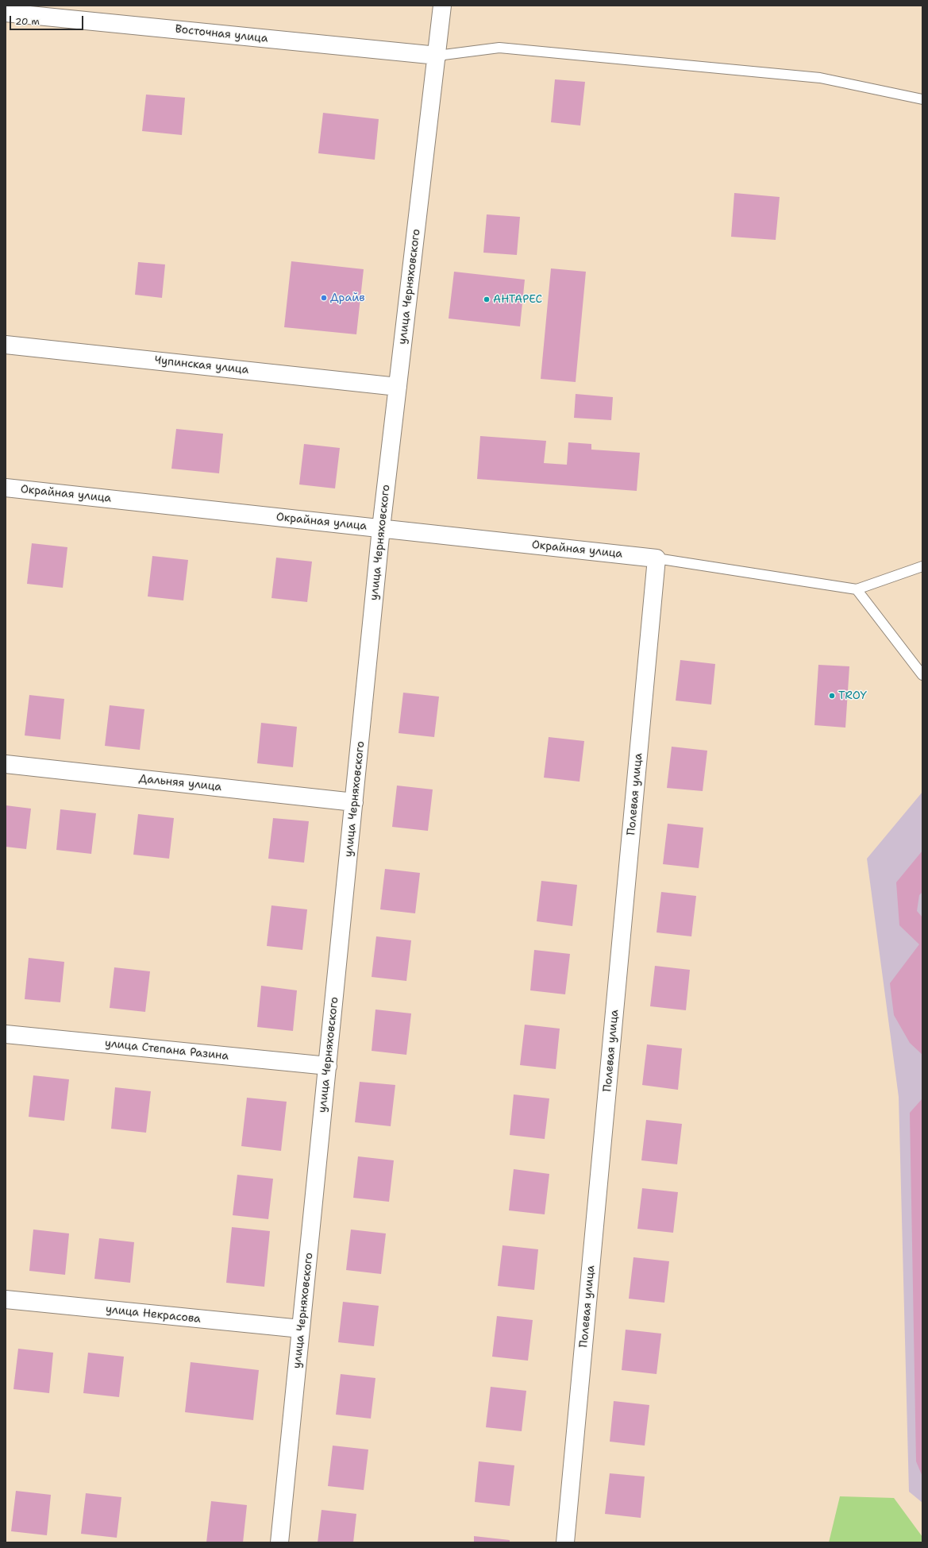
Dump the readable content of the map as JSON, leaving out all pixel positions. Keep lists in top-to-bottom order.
{
  "streets": {
    "street": [
      "Восточная улица",
      "улица Черняховского",
      "Чупинская улица",
      "Окрайная улица",
      "Дальняя улица",
      "Полевая улица",
      "улица Степана Разина",
      "улица Некрасова"
    ]
  },
  "crossings": [
    ["Восточная улица", "улица Черняховского"],
    ["улица Черняховского", "Чупинская улица"],
    ["улица Черняховского", "Окрайная улица"],
    ["улица Черняховского", "Дальняя улица"],
    ["улица Черняховского", "улица Степана Разина"],
    ["улица Черняховского", "улица Некрасова"],
    ["Окрайная улица", "Полевая улица"]
  ],
  "places": ["Драйв", "АНТАРЕС", "TROY"],
  "scale_bar": "20 m"
}
